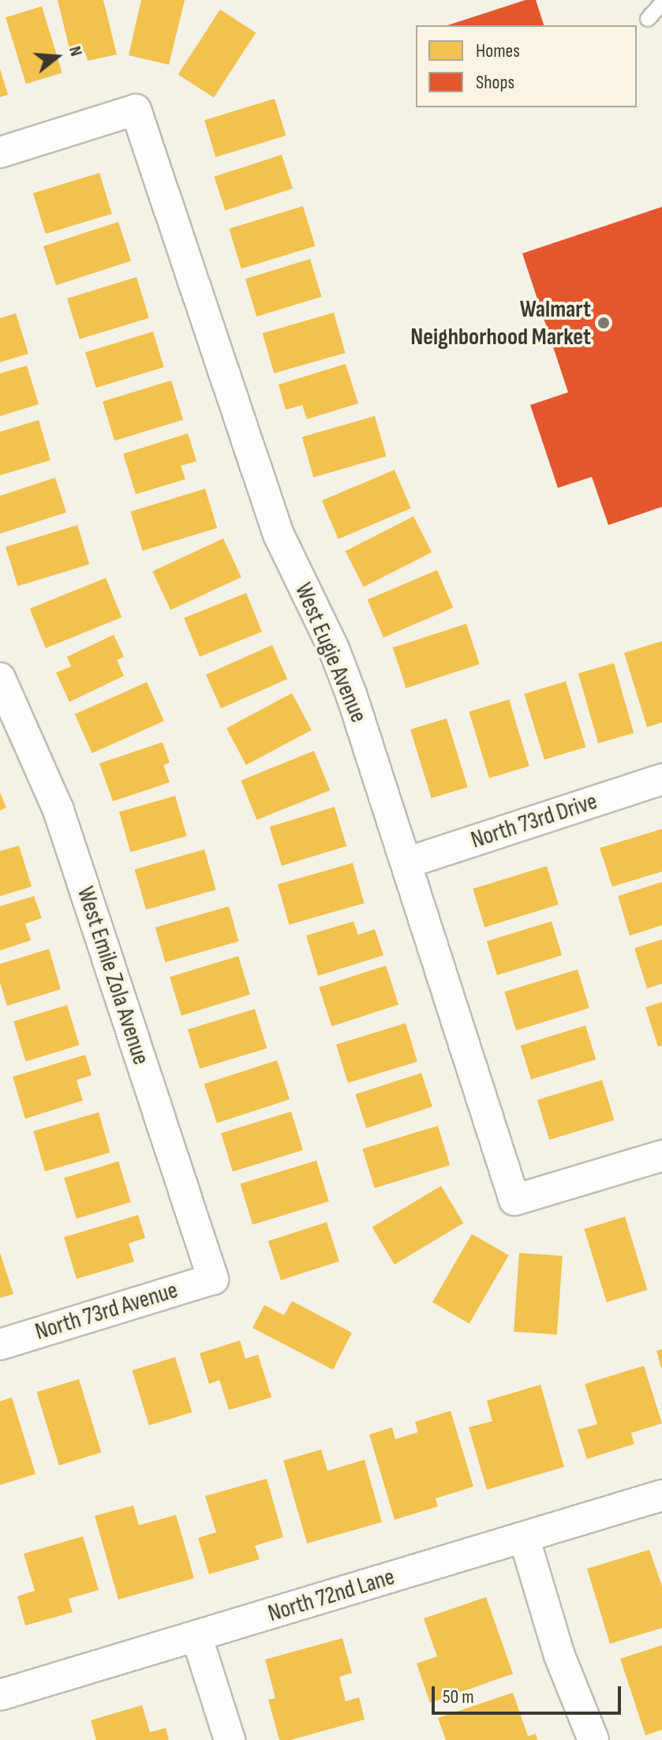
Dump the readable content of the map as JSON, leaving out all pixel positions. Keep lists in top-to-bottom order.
{
  "streets": {
    "street": [
      "West Eugie Avenue",
      "North 73rd Drive",
      "West Emile Zola Avenue",
      "North 73rd Avenue",
      "North 72nd Lane"
    ]
  },
  "crossings": [
    ["West Eugie Avenue", "North 73rd Drive"],
    ["West Emile Zola Avenue", "North 73rd Avenue"]
  ],
  "places": ["Walmart Neighborhood Market"],
  "legend": ["Homes", "Shops"],
  "scale_bar": "50 m",
  "north": "right"
}
